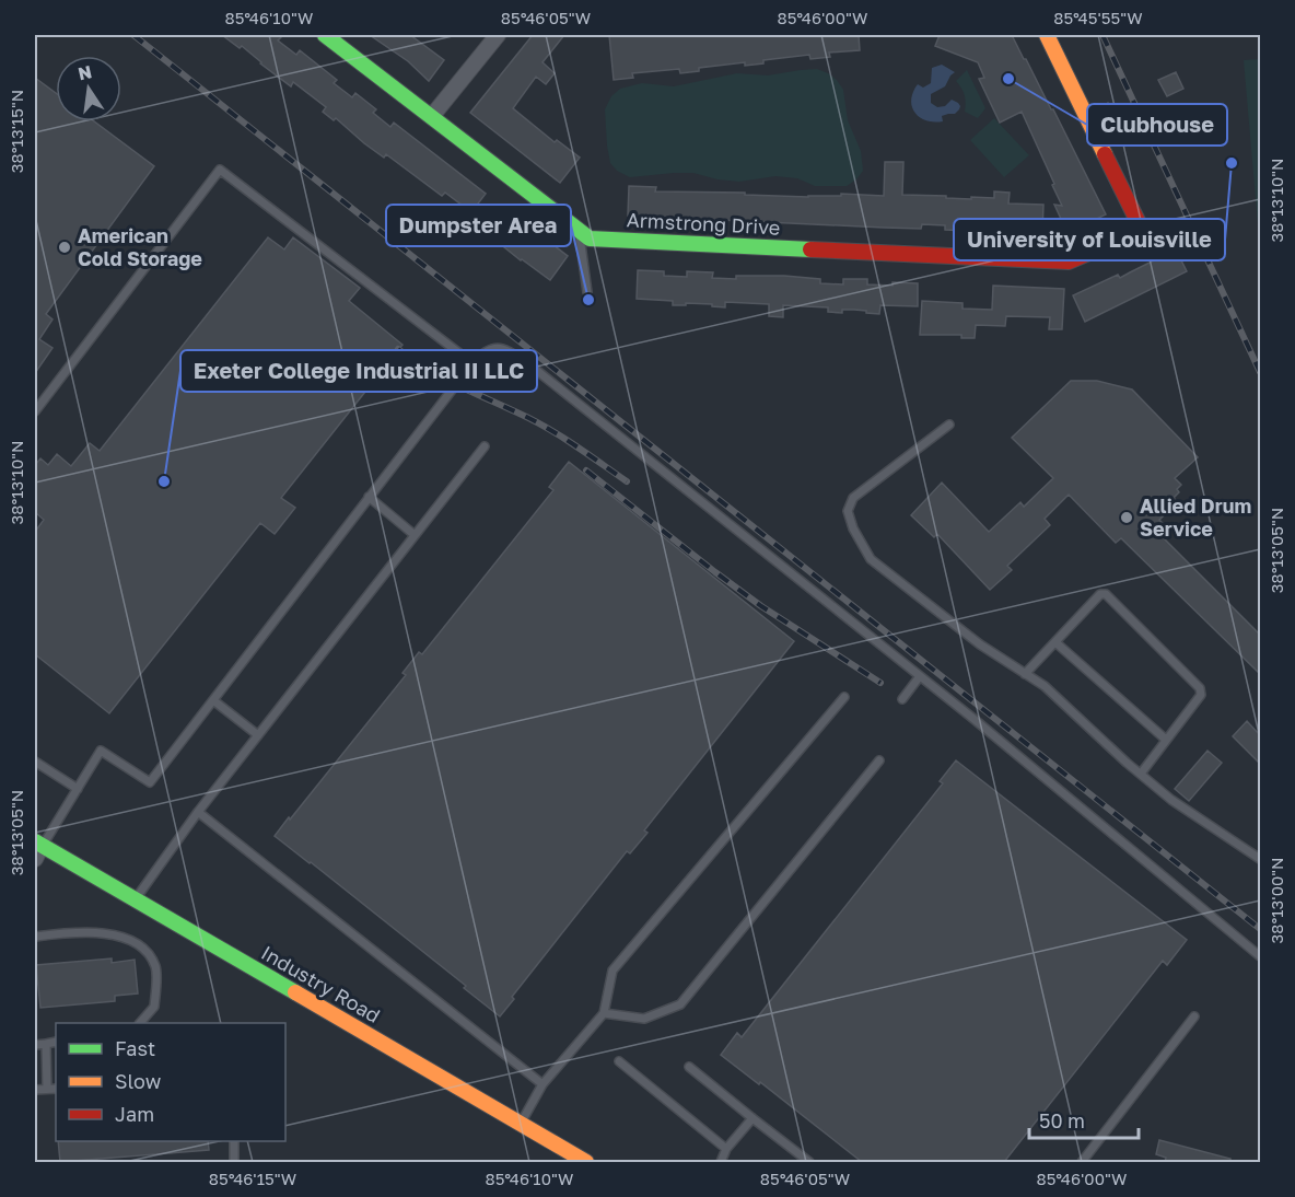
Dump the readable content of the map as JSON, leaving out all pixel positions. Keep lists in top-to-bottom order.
{
  "streets": {
    "street": ["Armstrong Drive", "Industry Road"]
  },
  "places": [
    "Clubhouse",
    "University of Louisville",
    "American Cold Storage",
    "Dumpster Area",
    "Exeter College Industrial II LLC",
    "Allied Drum Service"
  ],
  "legend": ["Fast", "Slow", "Jam"],
  "scale_bar": "50 m",
  "north": "top",
  "coordinates": [
    "85°46'10\"W",
    "85°46'05\"W",
    "85°46'00\"W",
    "85°45'55\"W",
    "38°13'15\"N",
    "38°13'10\"N",
    "38°13'05\"N",
    "38°13'00\"N",
    "85°46'15\"W"
  ]
}
